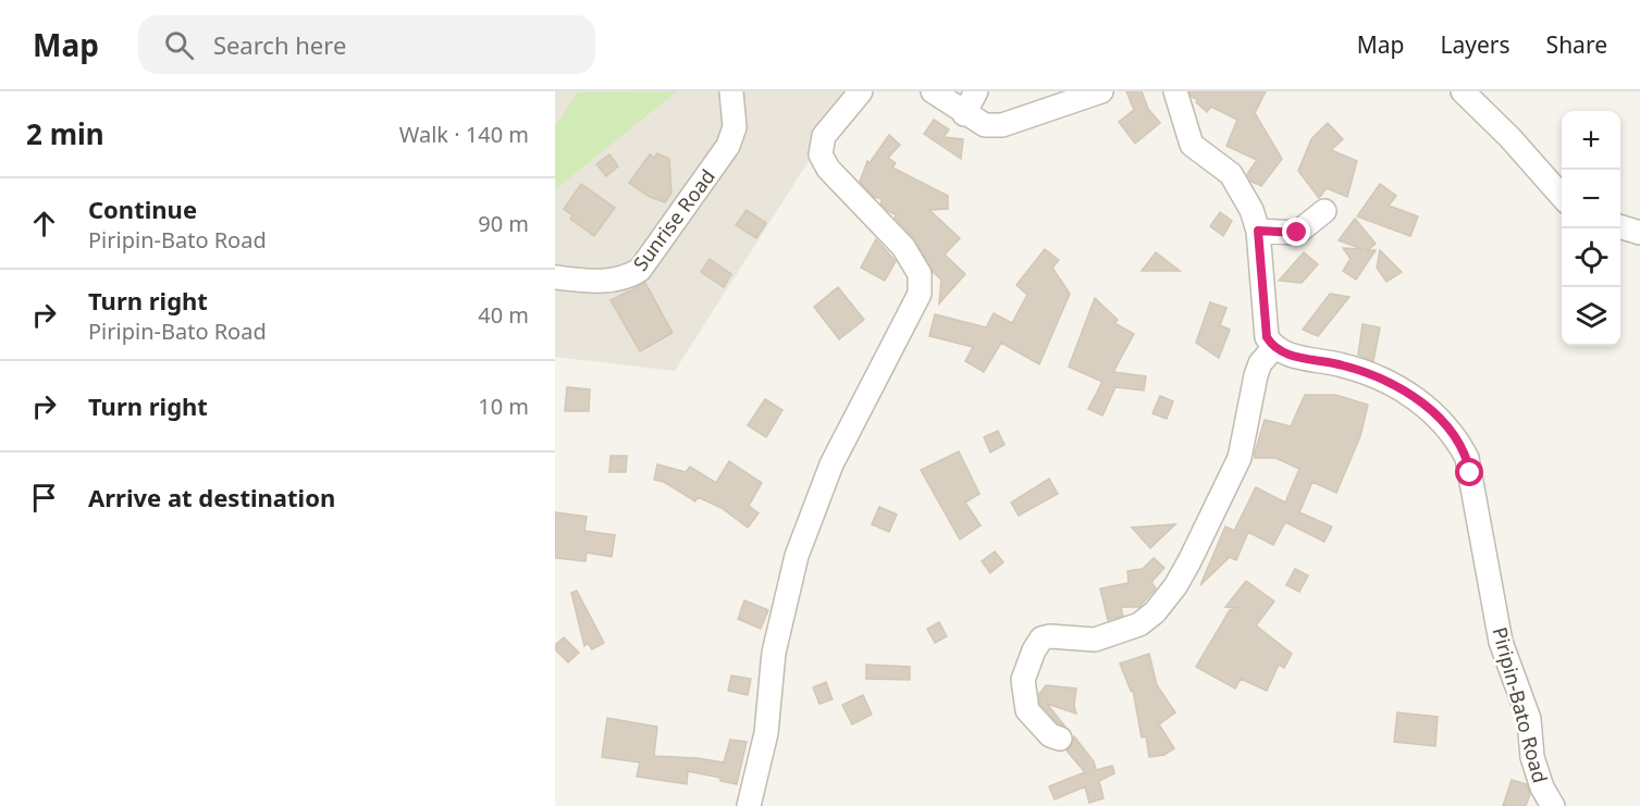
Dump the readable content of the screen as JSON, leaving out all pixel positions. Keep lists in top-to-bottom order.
{
  "streets": {
    "street": ["Sunrise Road", "Piripin-Bato Road"]
  },
  "page": {
    "header": "Map",
    "search": "Search here",
    "nav": ["Map", "Layers", "Share"],
    "heading": ["2 min", "Walk · 140 m"],
    "map_buttons": ["+", "−"],
    "list": [
      ["Continue", "Piripin-Bato Road", "90 m"],
      ["Turn right", "Piripin-Bato Road", "40 m"],
      ["Turn right", "10 m"],
      "Arrive at destination"
    ]
  }
}
